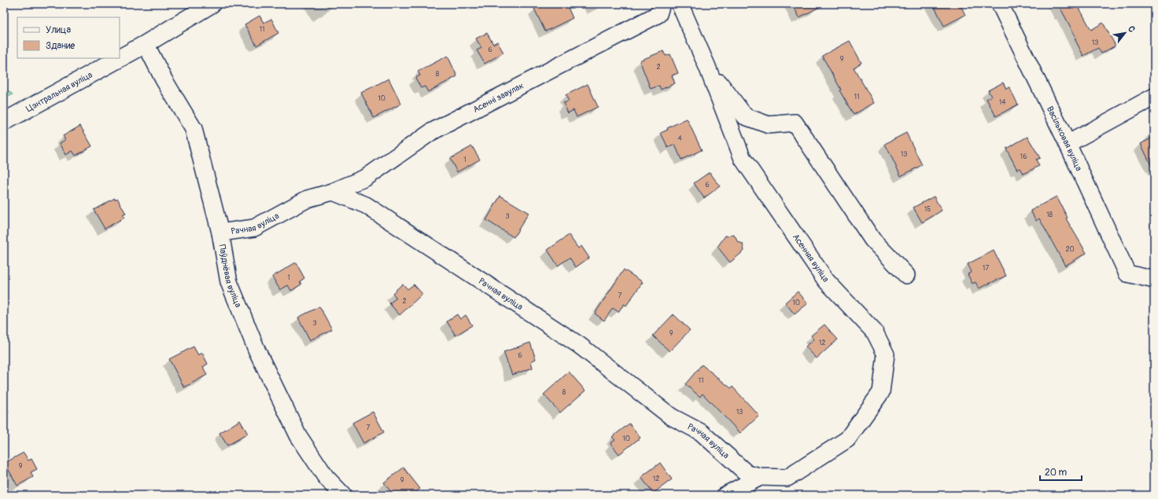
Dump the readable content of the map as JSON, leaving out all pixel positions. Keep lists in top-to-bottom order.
{
  "streets": {
    "street": [
      "Цэнтральная вуліца",
      "Асенні завулак",
      "Васільковая вуліца",
      "Рачная вуліца",
      "Асенняя вуліца",
      "Паўднёвая вуліца"
    ]
  },
  "crossings": [
    ["Цэнтральная вуліца", "Паўднёвая вуліца"],
    ["Асенні завулак", "Рачная вуліца"],
    ["Рачная вуліца", "Асенняя вуліца"],
    ["Рачная вуліца", "Паўднёвая вуліца"]
  ],
  "house_numbers": [
    "11",
    "13",
    "6",
    "9",
    "2",
    "8",
    "11",
    "10",
    "14",
    "4",
    "13",
    "16",
    "1",
    "6",
    "15",
    "18",
    "3",
    "20",
    "17",
    "1",
    "7",
    "2",
    "10",
    "3",
    "9",
    "12",
    "6",
    "11",
    "8",
    "13",
    "7",
    "10",
    "9",
    "12",
    "9"
  ],
  "legend": ["Улица", "Здание"],
  "scale_bar": "20 m",
  "north": "top right"
}
